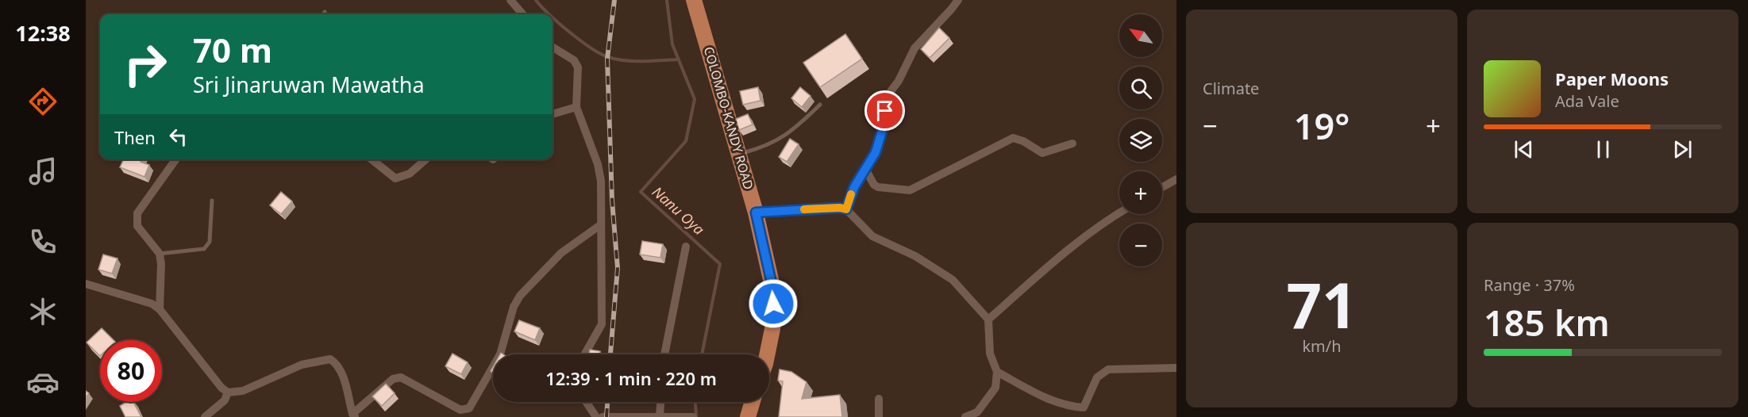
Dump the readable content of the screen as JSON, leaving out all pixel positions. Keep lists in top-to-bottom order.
{
  "streets": {
    "highway": ["COLOMBO-KANDY ROAD"]
  },
  "water": ["Nanu Oya"],
  "north": "top left",
  "page": {
    "tabs": "12:38",
    "tile": [
      "Climate",
      ["71", "km/h"],
      ["Range · 37%", "185 km"]
    ],
    "map_buttons": ["+", "−"],
    "turn": ["70 m", "Sri Jinaruwan Mawatha"],
    "song": ["Paper Moons", "Ada Vale"],
    "heat": ["−", "19°", "+"],
    "then": "Then",
    "limit": "80",
    "trip": "12:39 · 1 min · 220 m"
  }
}
